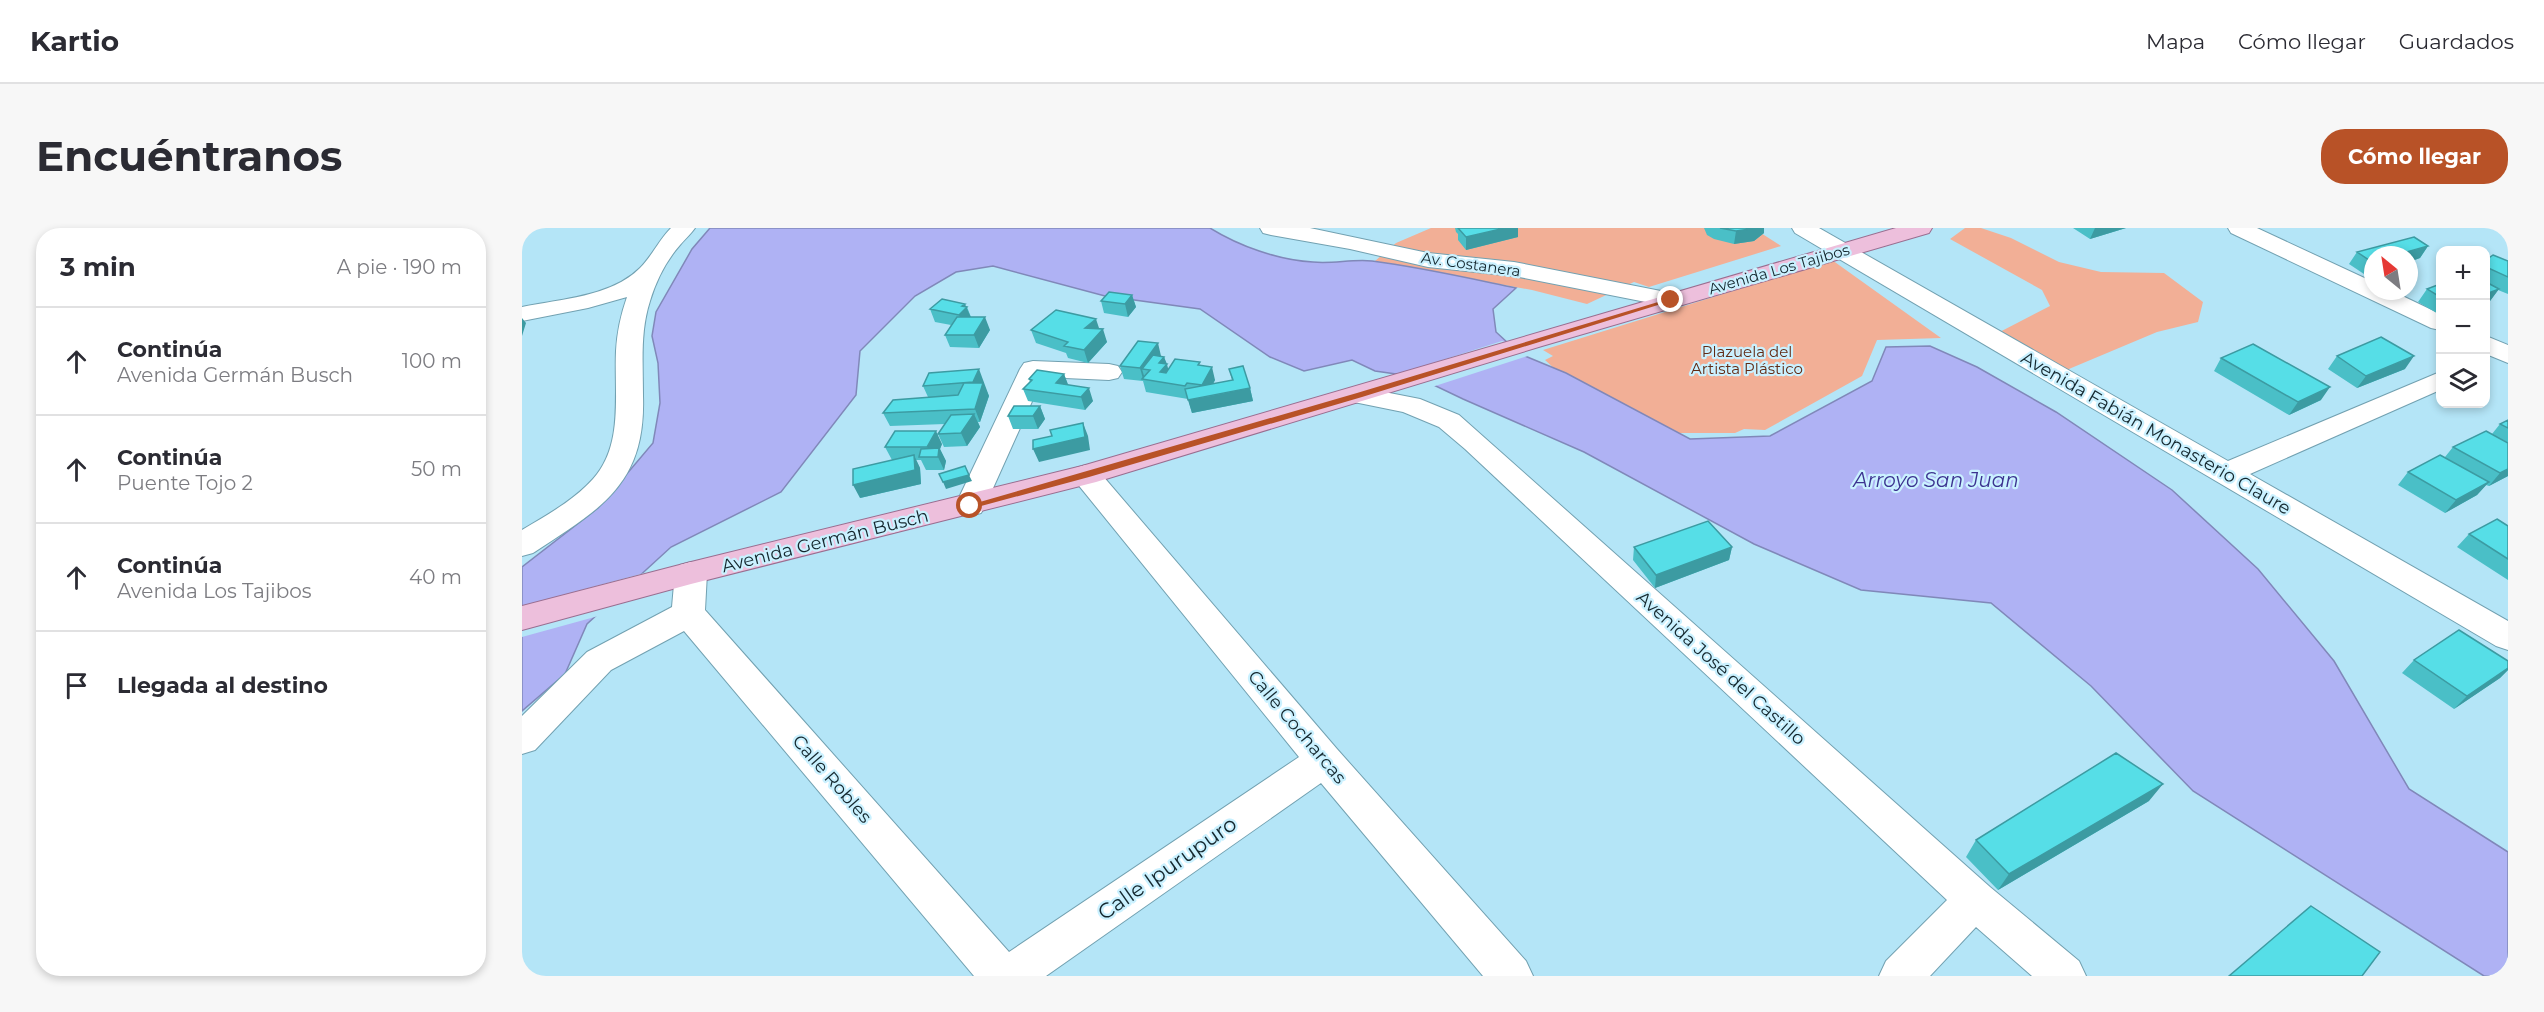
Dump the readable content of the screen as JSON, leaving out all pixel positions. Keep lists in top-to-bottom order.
{
  "streets": {
    "main road": ["Avenida Los Tajibos", "Avenida Germán Busch"],
    "street": [
      "Av. Costanera",
      "Avenida Fabián Monasterio Claure",
      "Avenida José del Castillo",
      "Calle Cocharcas",
      "Calle Robles",
      "Calle Ipurupuro"
    ]
  },
  "crossings": [
    ["Av. Costanera", "Avenida Los Tajibos"],
    ["Avenida Los Tajibos", "Avenida Fabián Monasterio Claure"],
    ["Avenida Los Tajibos", "Avenida Germán Busch"],
    ["Avenida Los Tajibos", "Avenida José del Castillo"],
    ["Avenida Germán Busch", "Avenida José del Castillo"],
    ["Avenida Germán Busch", "Calle Cocharcas"],
    ["Calle Cocharcas", "Calle Ipurupuro"]
  ],
  "water": ["Arroyo San Juan"],
  "parks": ["Plazuela del Artista Plástico"],
  "north": "top left",
  "page": {
    "header": "Kartio",
    "nav": ["Mapa", "Cómo llegar", "Guardados"],
    "buttons": "Cómo llegar",
    "title": "Encuéntranos",
    "heading": ["3 min", "A pie · 190 m"],
    "map_buttons": ["+", "−"],
    "list": [
      ["Continúa", "Avenida Germán Busch", "100 m"],
      ["Continúa", "Puente Tojo 2", "50 m"],
      ["Continúa", "Avenida Los Tajibos", "40 m"],
      "Llegada al destino"
    ]
  }
}
